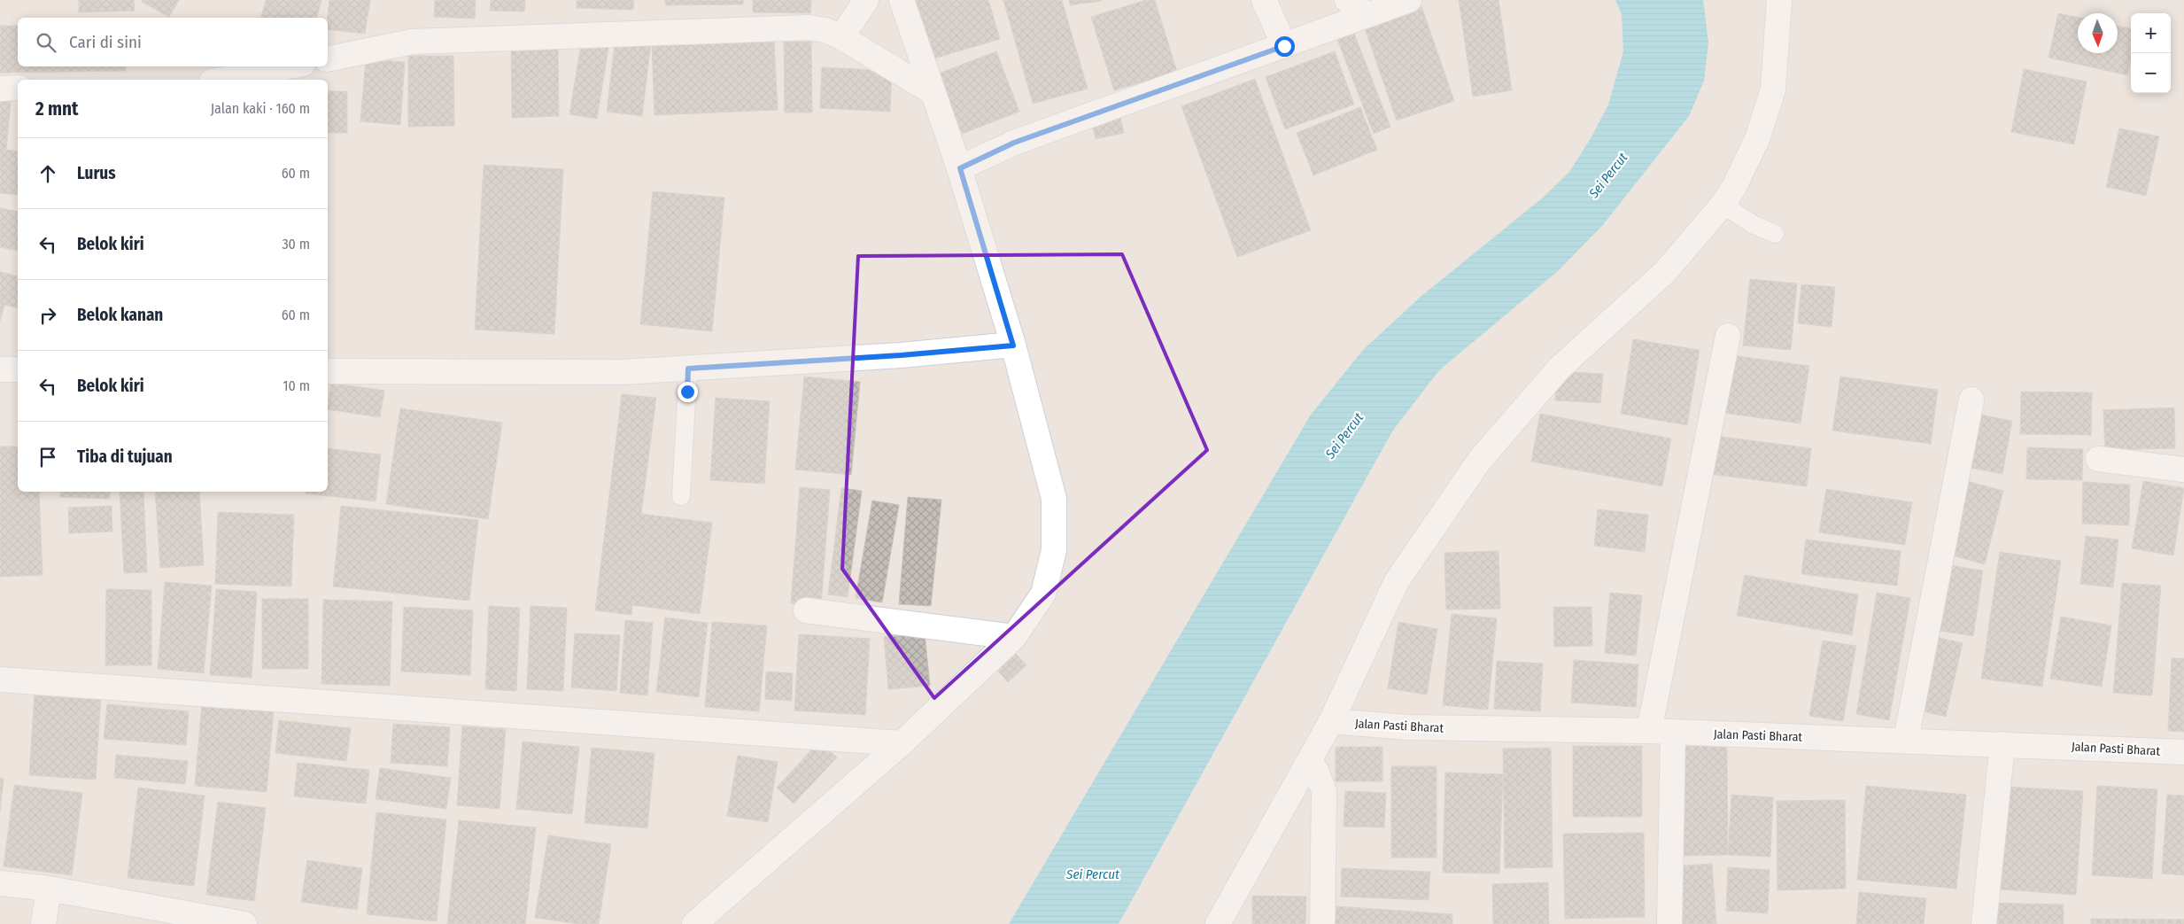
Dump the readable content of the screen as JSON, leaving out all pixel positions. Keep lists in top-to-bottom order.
{
  "streets": {
    "street": ["Jalan Pasti Bharat"]
  },
  "water": ["Sei Percut"],
  "north": "bottom",
  "page": {
    "map_buttons": ["+", "−"],
    "search": "Cari di sini",
    "heading": ["2 mnt", "Jalan kaki · 160 m"],
    "list": [
      ["Lurus", "60 m"],
      ["Belok kiri", "30 m"],
      ["Belok kanan", "60 m"],
      ["Belok kiri", "10 m"],
      "Tiba di tujuan"
    ]
  }
}
